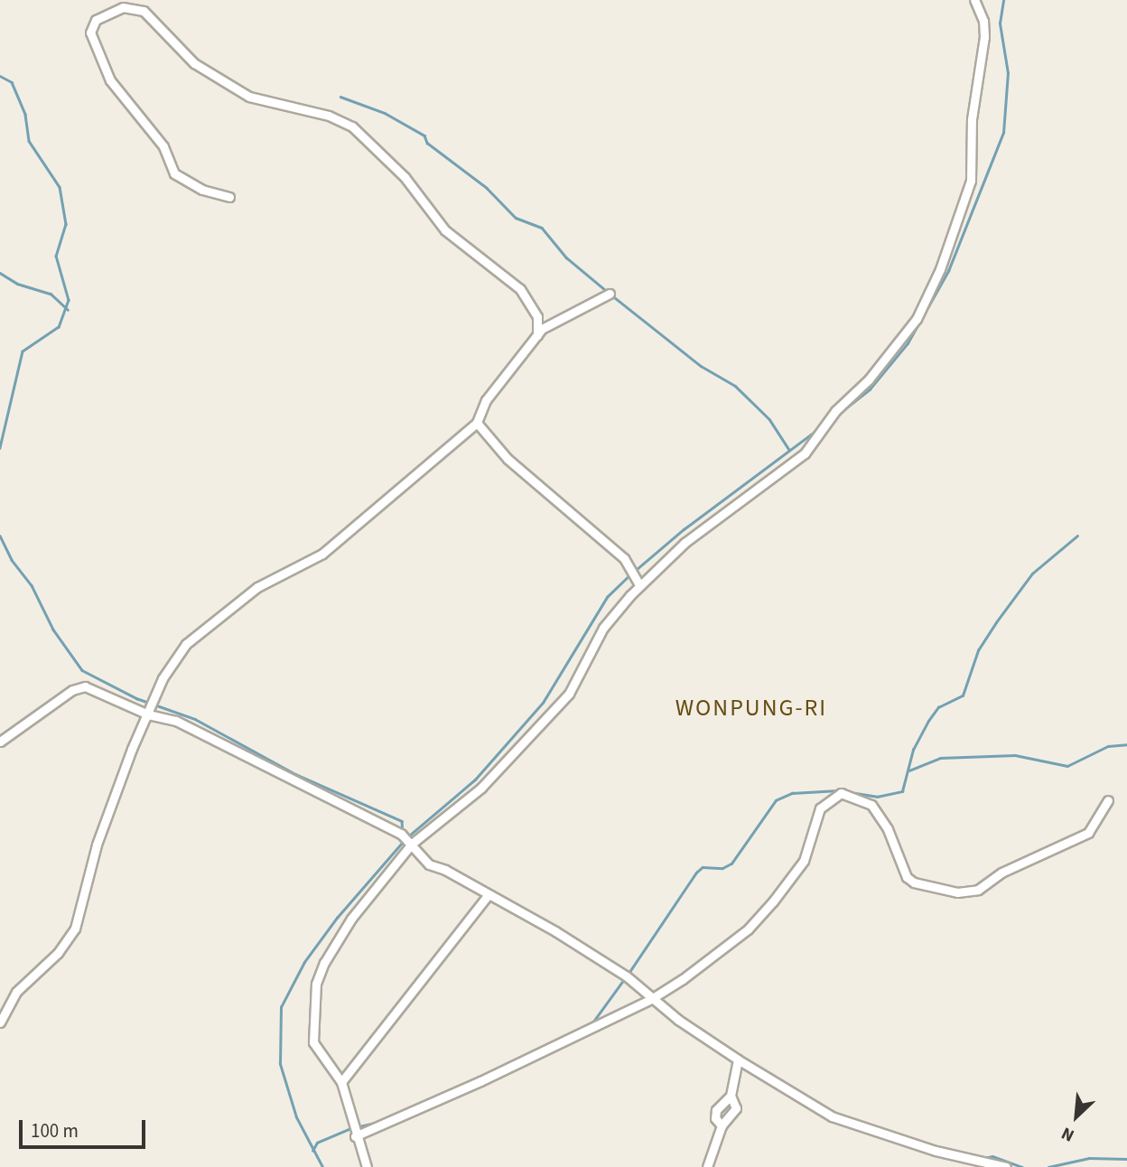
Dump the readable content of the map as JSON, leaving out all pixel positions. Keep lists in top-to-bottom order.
{
  "districts": ["WONPUNG-RI"],
  "scale_bar": "100 m",
  "north": "bottom left"
}
